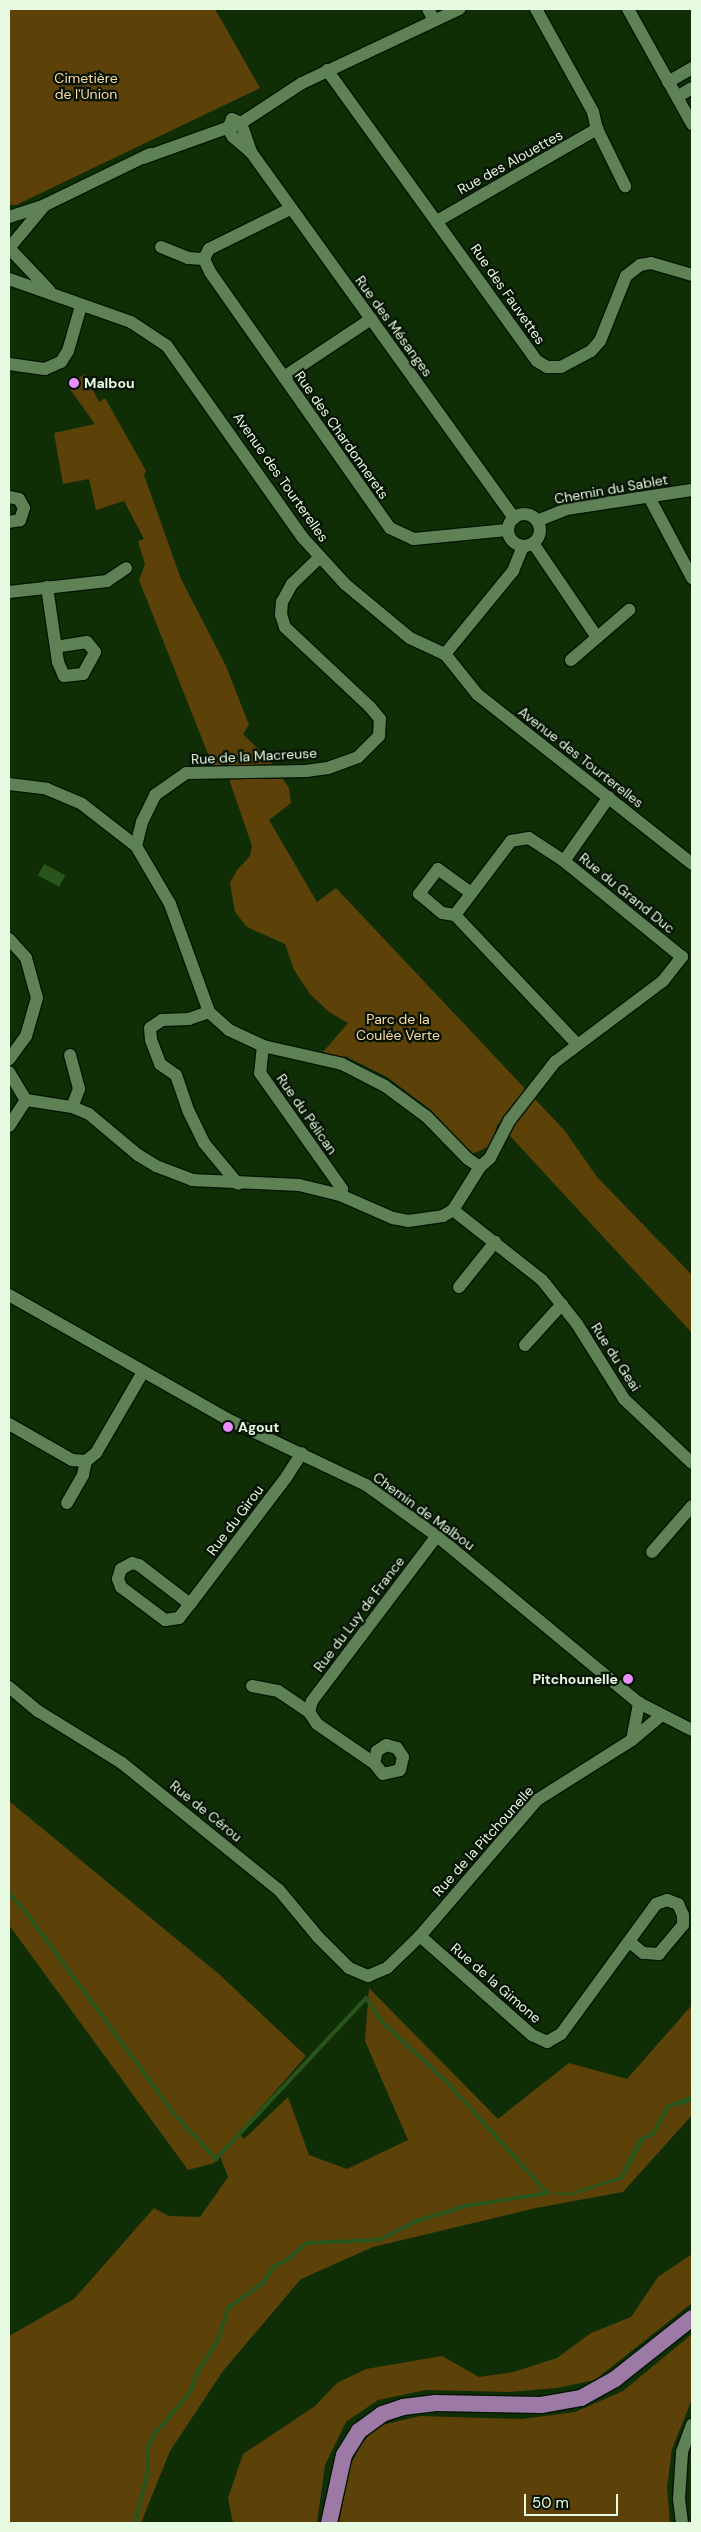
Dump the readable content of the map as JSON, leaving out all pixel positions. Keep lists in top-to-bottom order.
{
  "streets": {
    "street": [
      "Rue des Alouettes",
      "Rue des Fauvettes",
      "Rue des Mésanges",
      "Rue des Chardonnerets",
      "Avenue des Tourterelles",
      "Chemin du Sablet",
      "Rue de la Macreuse",
      "Rue du Grand Duc",
      "Rue du Pélican",
      "Rue du Geai",
      "Chemin de Malbou",
      "Rue du Girou",
      "Rue du Luy de France",
      "Rue de Cérou",
      "Rue de la Pitchounelle",
      "Rue de la Gimone"
    ]
  },
  "crossings": [
    ["Rue des Alouettes", "Rue des Fauvettes"],
    ["Rue des Mésanges", "Rue des Chardonnerets"],
    ["Rue des Mésanges", "Chemin du Sablet"],
    ["Rue des Chardonnerets", "Chemin du Sablet"],
    ["Avenue des Tourterelles", "Rue de la Macreuse"],
    ["Avenue des Tourterelles", "Rue du Grand Duc"],
    ["Rue du Grand Duc", "Rue du Geai"],
    ["Chemin de Malbou", "Rue du Girou"],
    ["Chemin de Malbou", "Rue du Luy de France"],
    ["Chemin de Malbou", "Rue de la Pitchounelle"],
    ["Rue de Cérou", "Rue de la Pitchounelle"],
    ["Rue de la Pitchounelle", "Rue de la Gimone"]
  ],
  "parks": ["Cimetière de l'Union", "Parc de la Coulée Verte"],
  "places": ["Malbou", "Agout", "Pitchounelle"],
  "scale_bar": "50 m"
}
